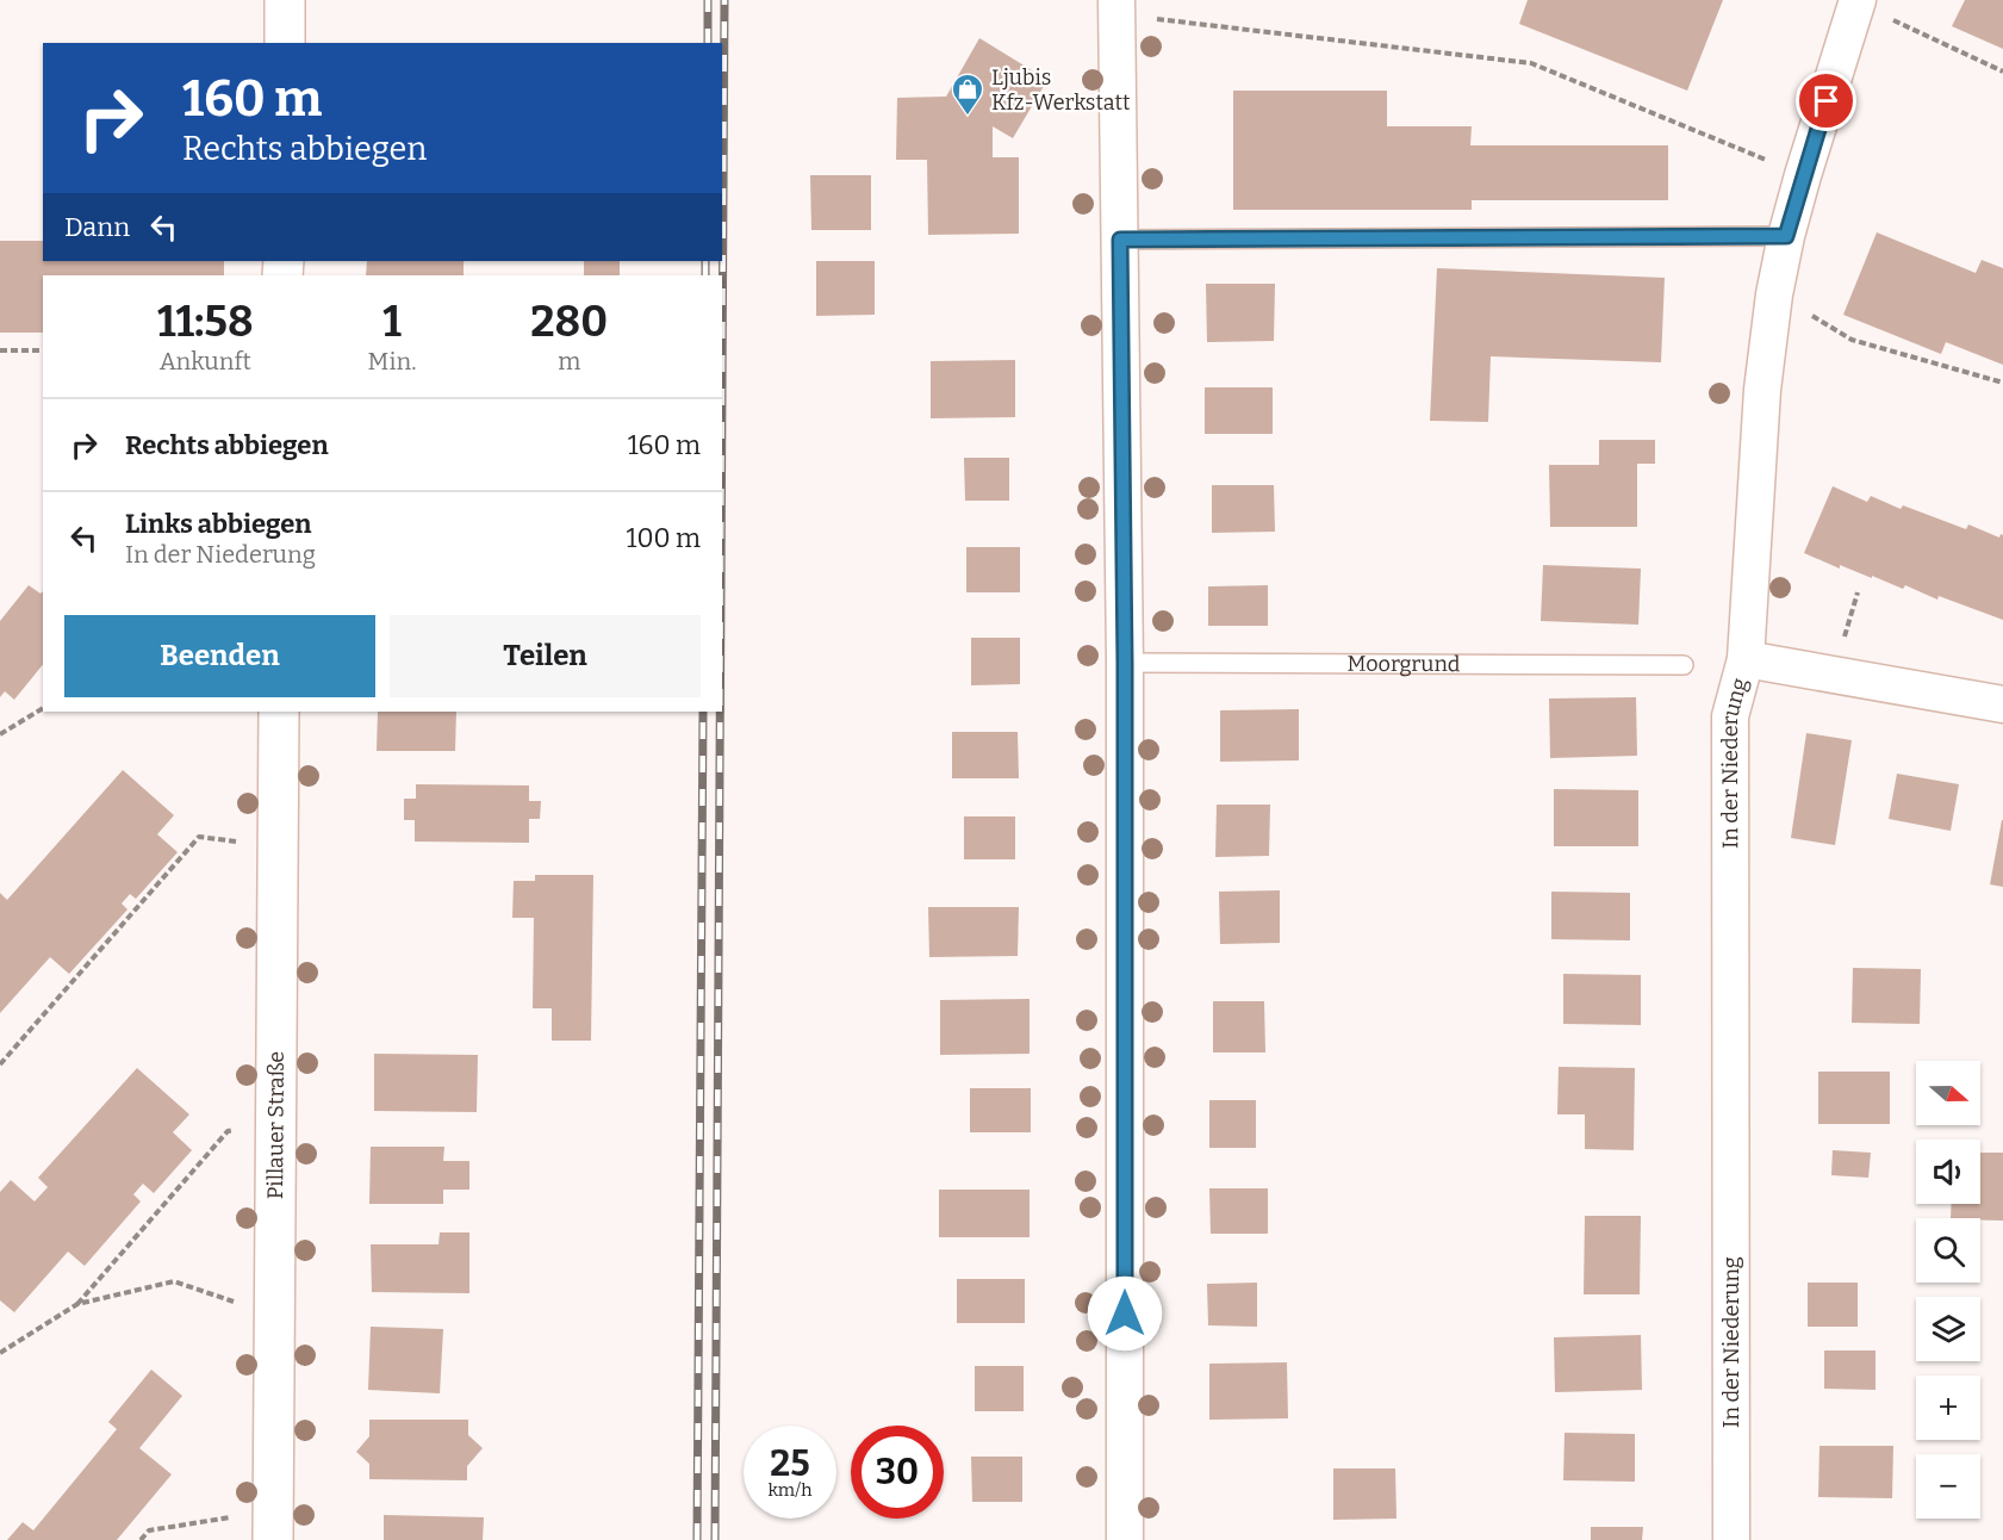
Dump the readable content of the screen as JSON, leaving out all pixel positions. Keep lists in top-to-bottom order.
{
  "streets": {
    "street": ["In der Niederung", "Pillauer Straße"],
    "lane": ["Moorgrund"]
  },
  "places": {
    "shop": ["Ljubis Kfz-Werkstatt"]
  },
  "north": "right",
  "page": {
    "turn": ["160 m", "Rechts abbiegen"],
    "then": "Dann",
    "eta": [
      "11:58",
      "Ankunft",
      "1",
      "Min.",
      "280",
      "m"
    ],
    "list": [
      {
        "name": "Rechts abbiegen",
        "value": "160 m"
      },
      {
        "name": "Links abbiegen",
        "note": "In der Niederung",
        "value": "100 m"
      }
    ],
    "buttons": ["Beenden", "Teilen"],
    "map_buttons": ["+", "−"],
    "speed": "25 km/h",
    "limit": "30"
  }
}
